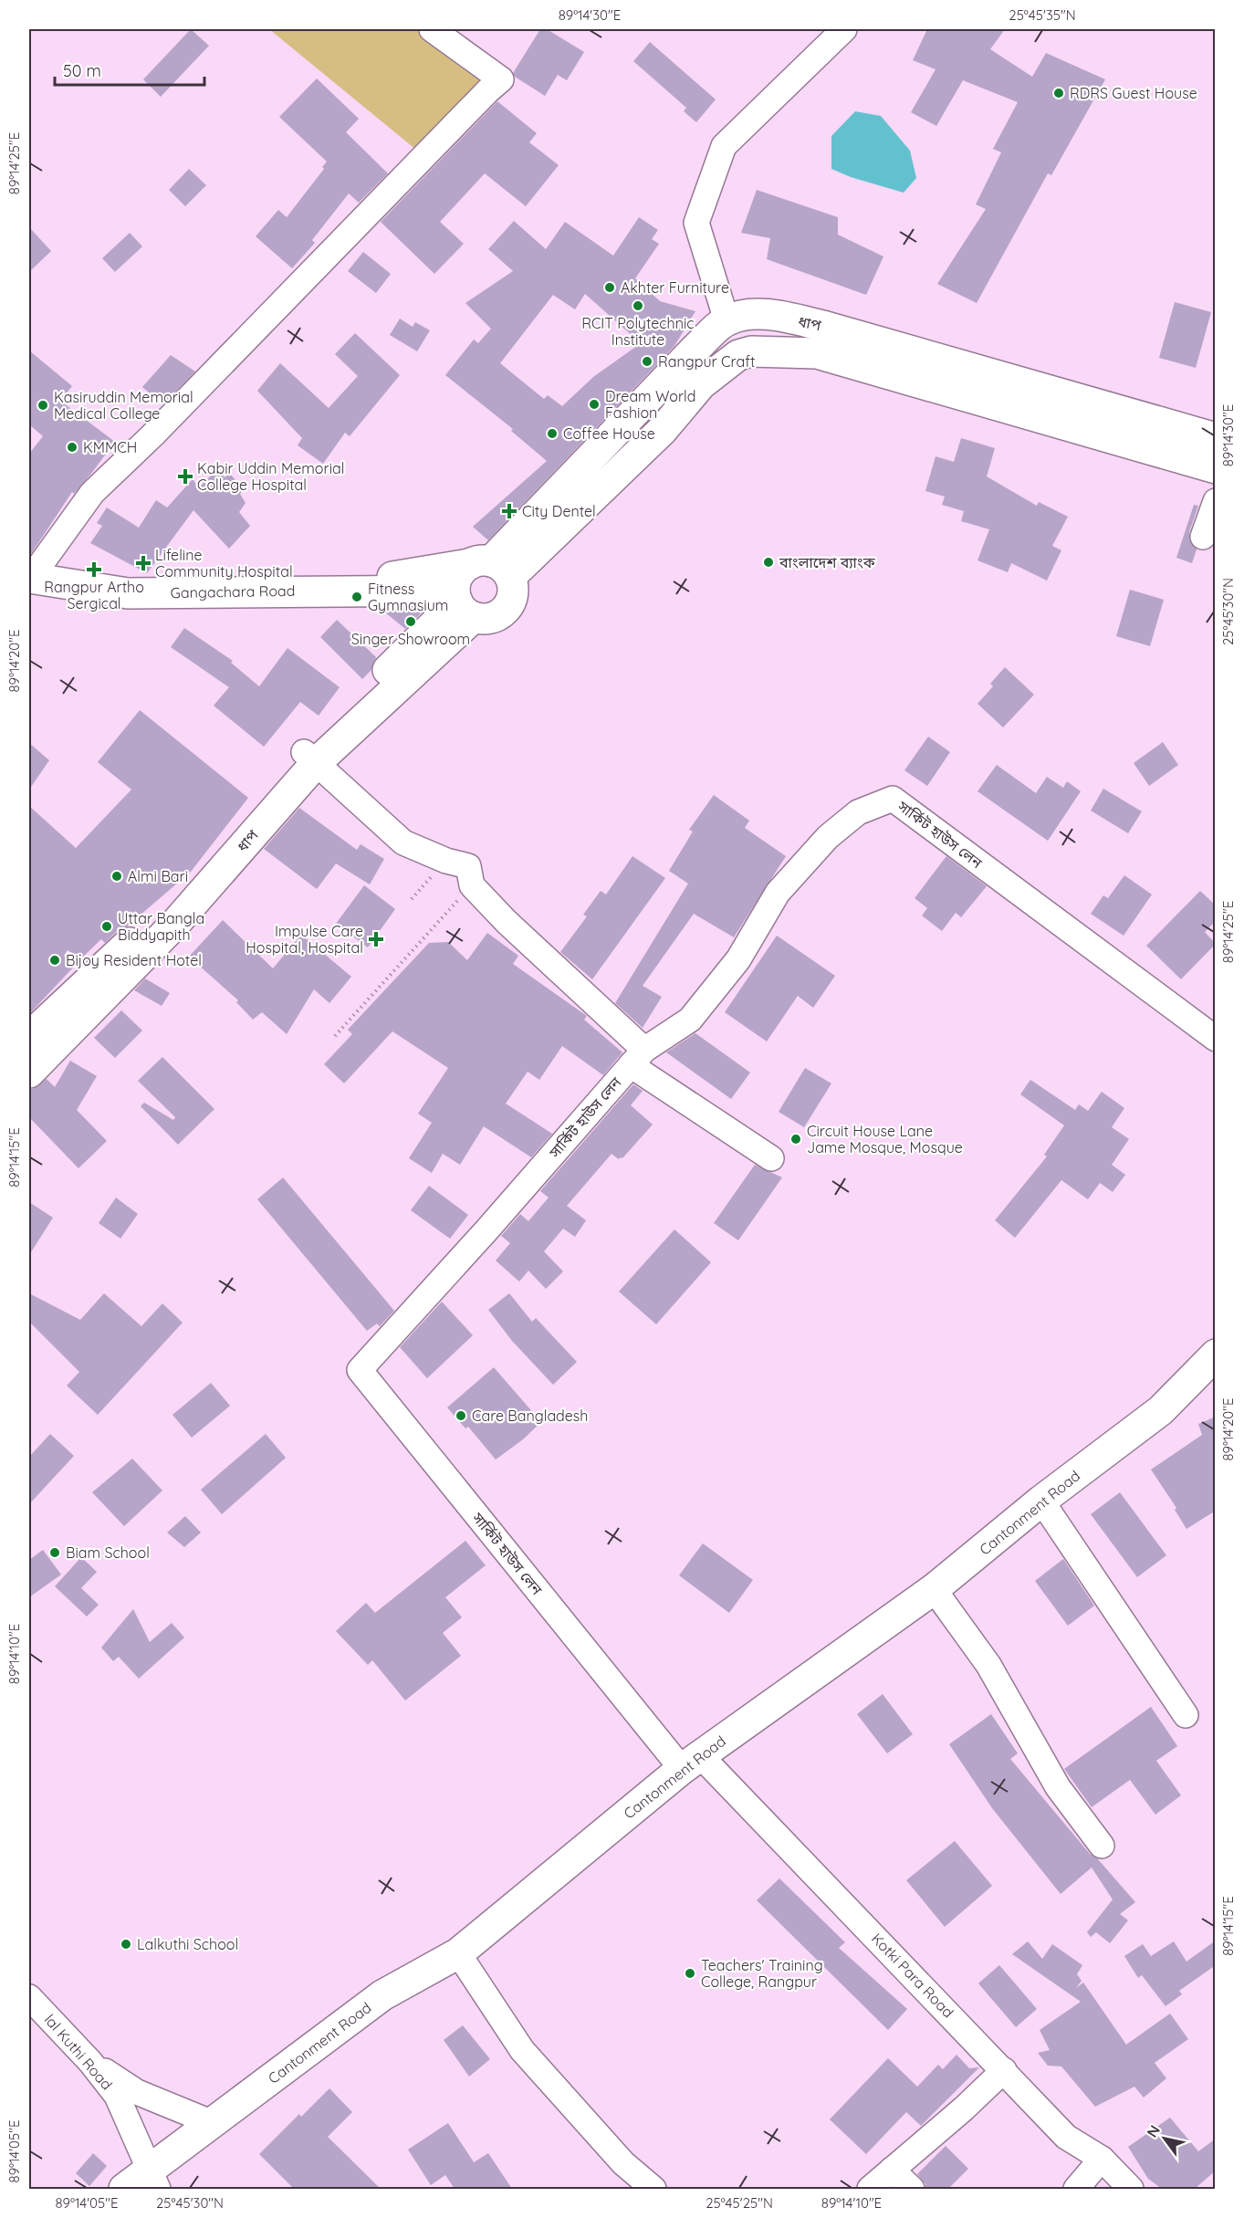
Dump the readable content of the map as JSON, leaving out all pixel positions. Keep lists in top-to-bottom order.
{
  "streets": {
    "main road": ["ধাপ", "Gangachara Road", "Cantonment Road"],
    "street": ["সার্কিট হাউস লেন", "Kotki Para Road", "lal Kuthi Road"]
  },
  "crossings": [
    ["ধাপ", "Gangachara Road"],
    ["সার্কিট হাউস লেন", "Cantonment Road"],
    ["সার্কিট হাউস লেন", "Kotki Para Road"],
    ["Cantonment Road", "Kotki Para Road"],
    ["Cantonment Road", "lal Kuthi Road"]
  ],
  "places": {
    "other": [
      "RDRS Guest House",
      "Akhter Furniture",
      "RCIT Polytechnic Institute",
      "Rangpur Craft",
      "Dream World Fashion",
      "Kasiruddin Memorial Medical College",
      "Coffee House",
      "KMMCH",
      "বাংলাদেশ ব্যাংক",
      "Fitness Gymnasium",
      "Singer Showroom",
      "Almi Bari",
      "Uttar Bangla Biddyapith",
      "Bijoy Resident Hotel",
      "Circuit House Lane Jame Mosque, Mosque",
      "Care Bangladesh",
      "Biam School",
      "Lalkuthi School",
      "Teachers' Training College, Rangpur"
    ],
    "health": [
      "Kabir Uddin Memorial College Hospital",
      "City Dentel",
      "Lifeline Community Hospital",
      "Rangpur Artho Sergical",
      "Impulse Care Hospital, Hospital"
    ]
  },
  "scale_bar": "50 m",
  "north": "top left",
  "coordinates": [
    "89°14'30\"E",
    "25°45'35\"N",
    "89°14'25\"E",
    "25°45'30\"N",
    "89°14'20\"E",
    "89°14'15\"E",
    "89°14'10\"E",
    "89°14'05\"E",
    "25°45'25\"N"
  ]
}
